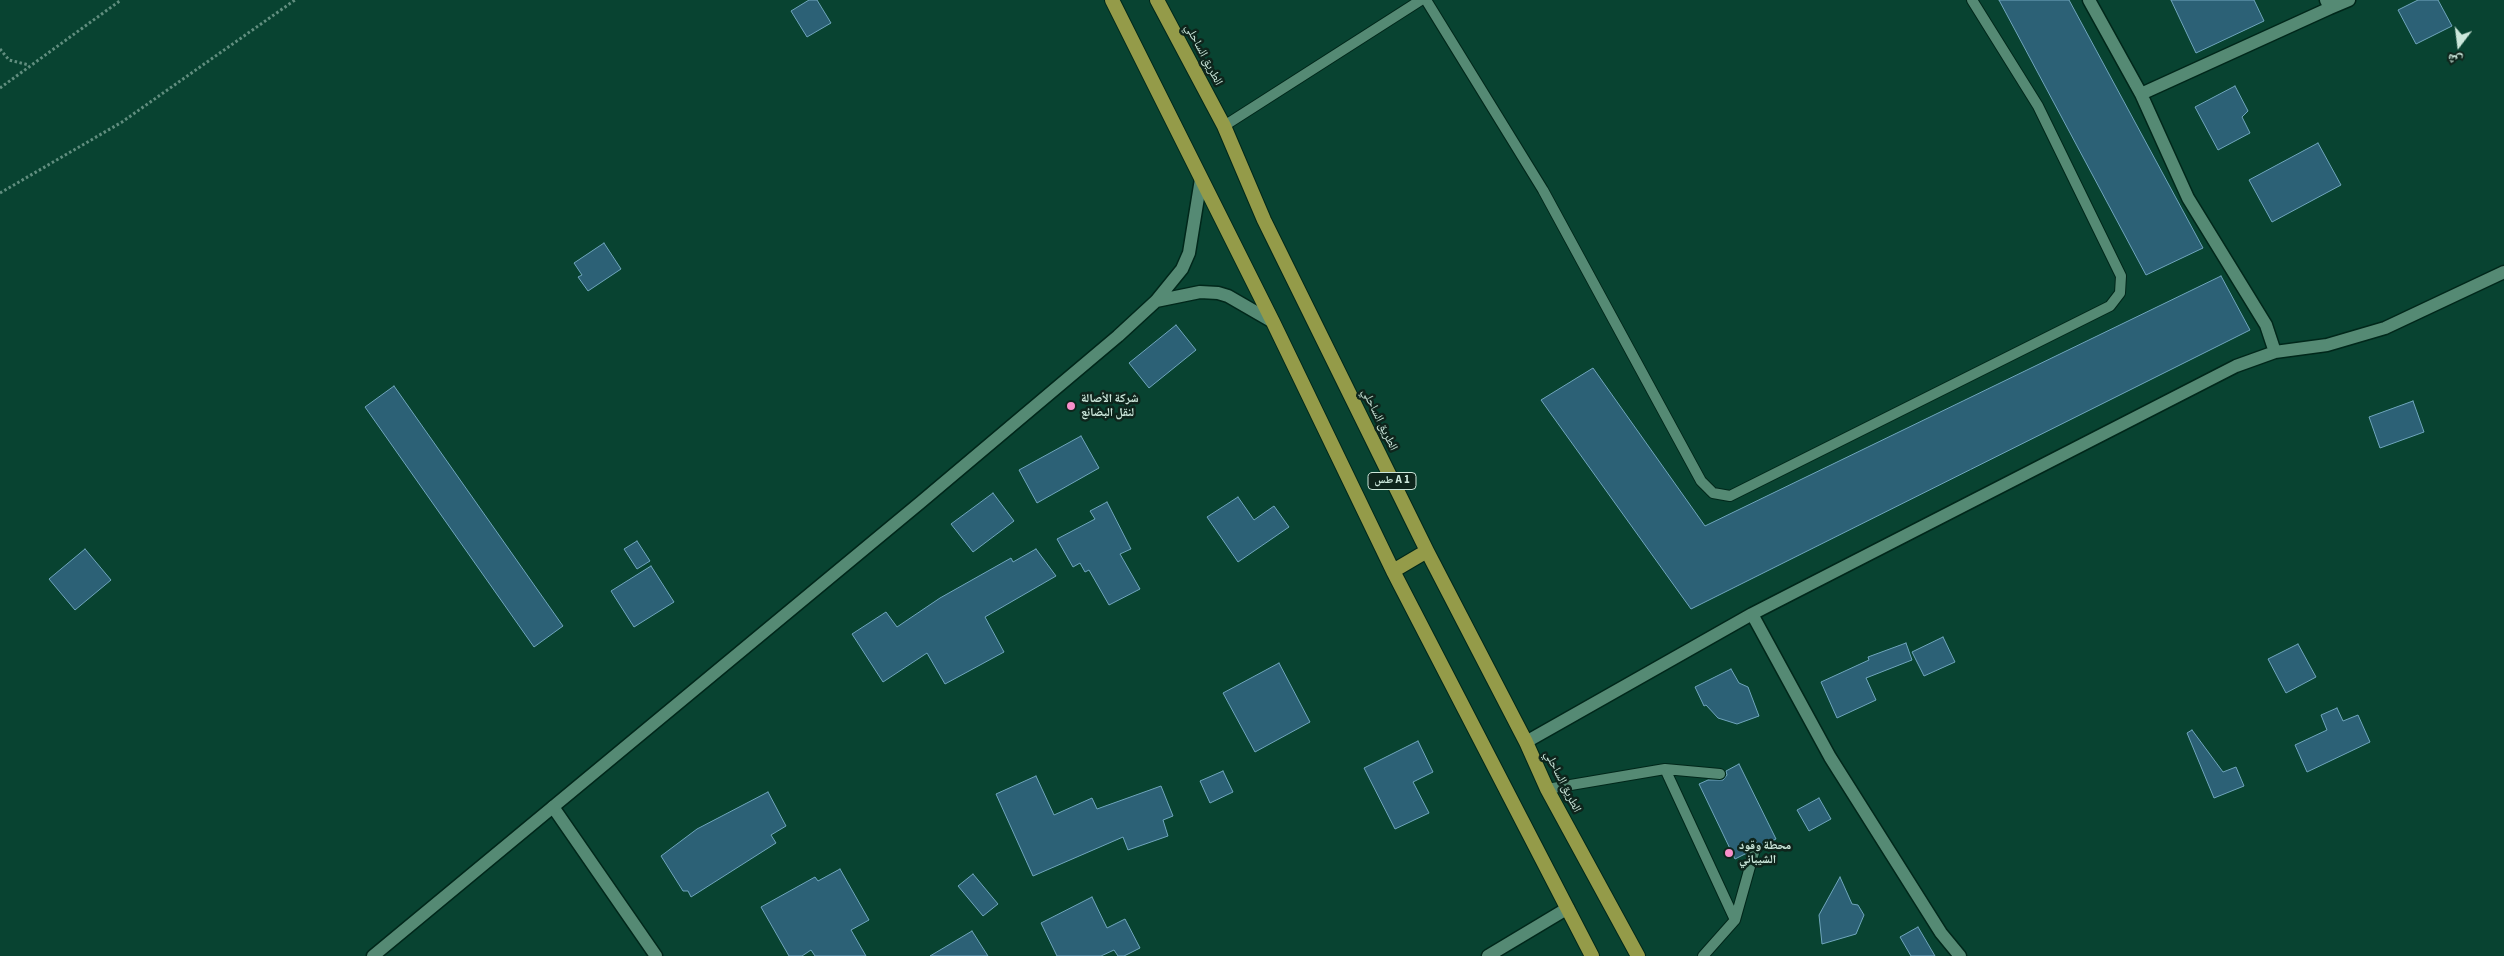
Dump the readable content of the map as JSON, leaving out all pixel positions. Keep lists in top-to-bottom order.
{
  "streets": {
    "highway": ["الطريق الساحلي", "طس A 1"]
  },
  "places": ["شركة الأصالة لنقل البضائع", "محطة وقود الشيباني"],
  "north": "bottom"
}
